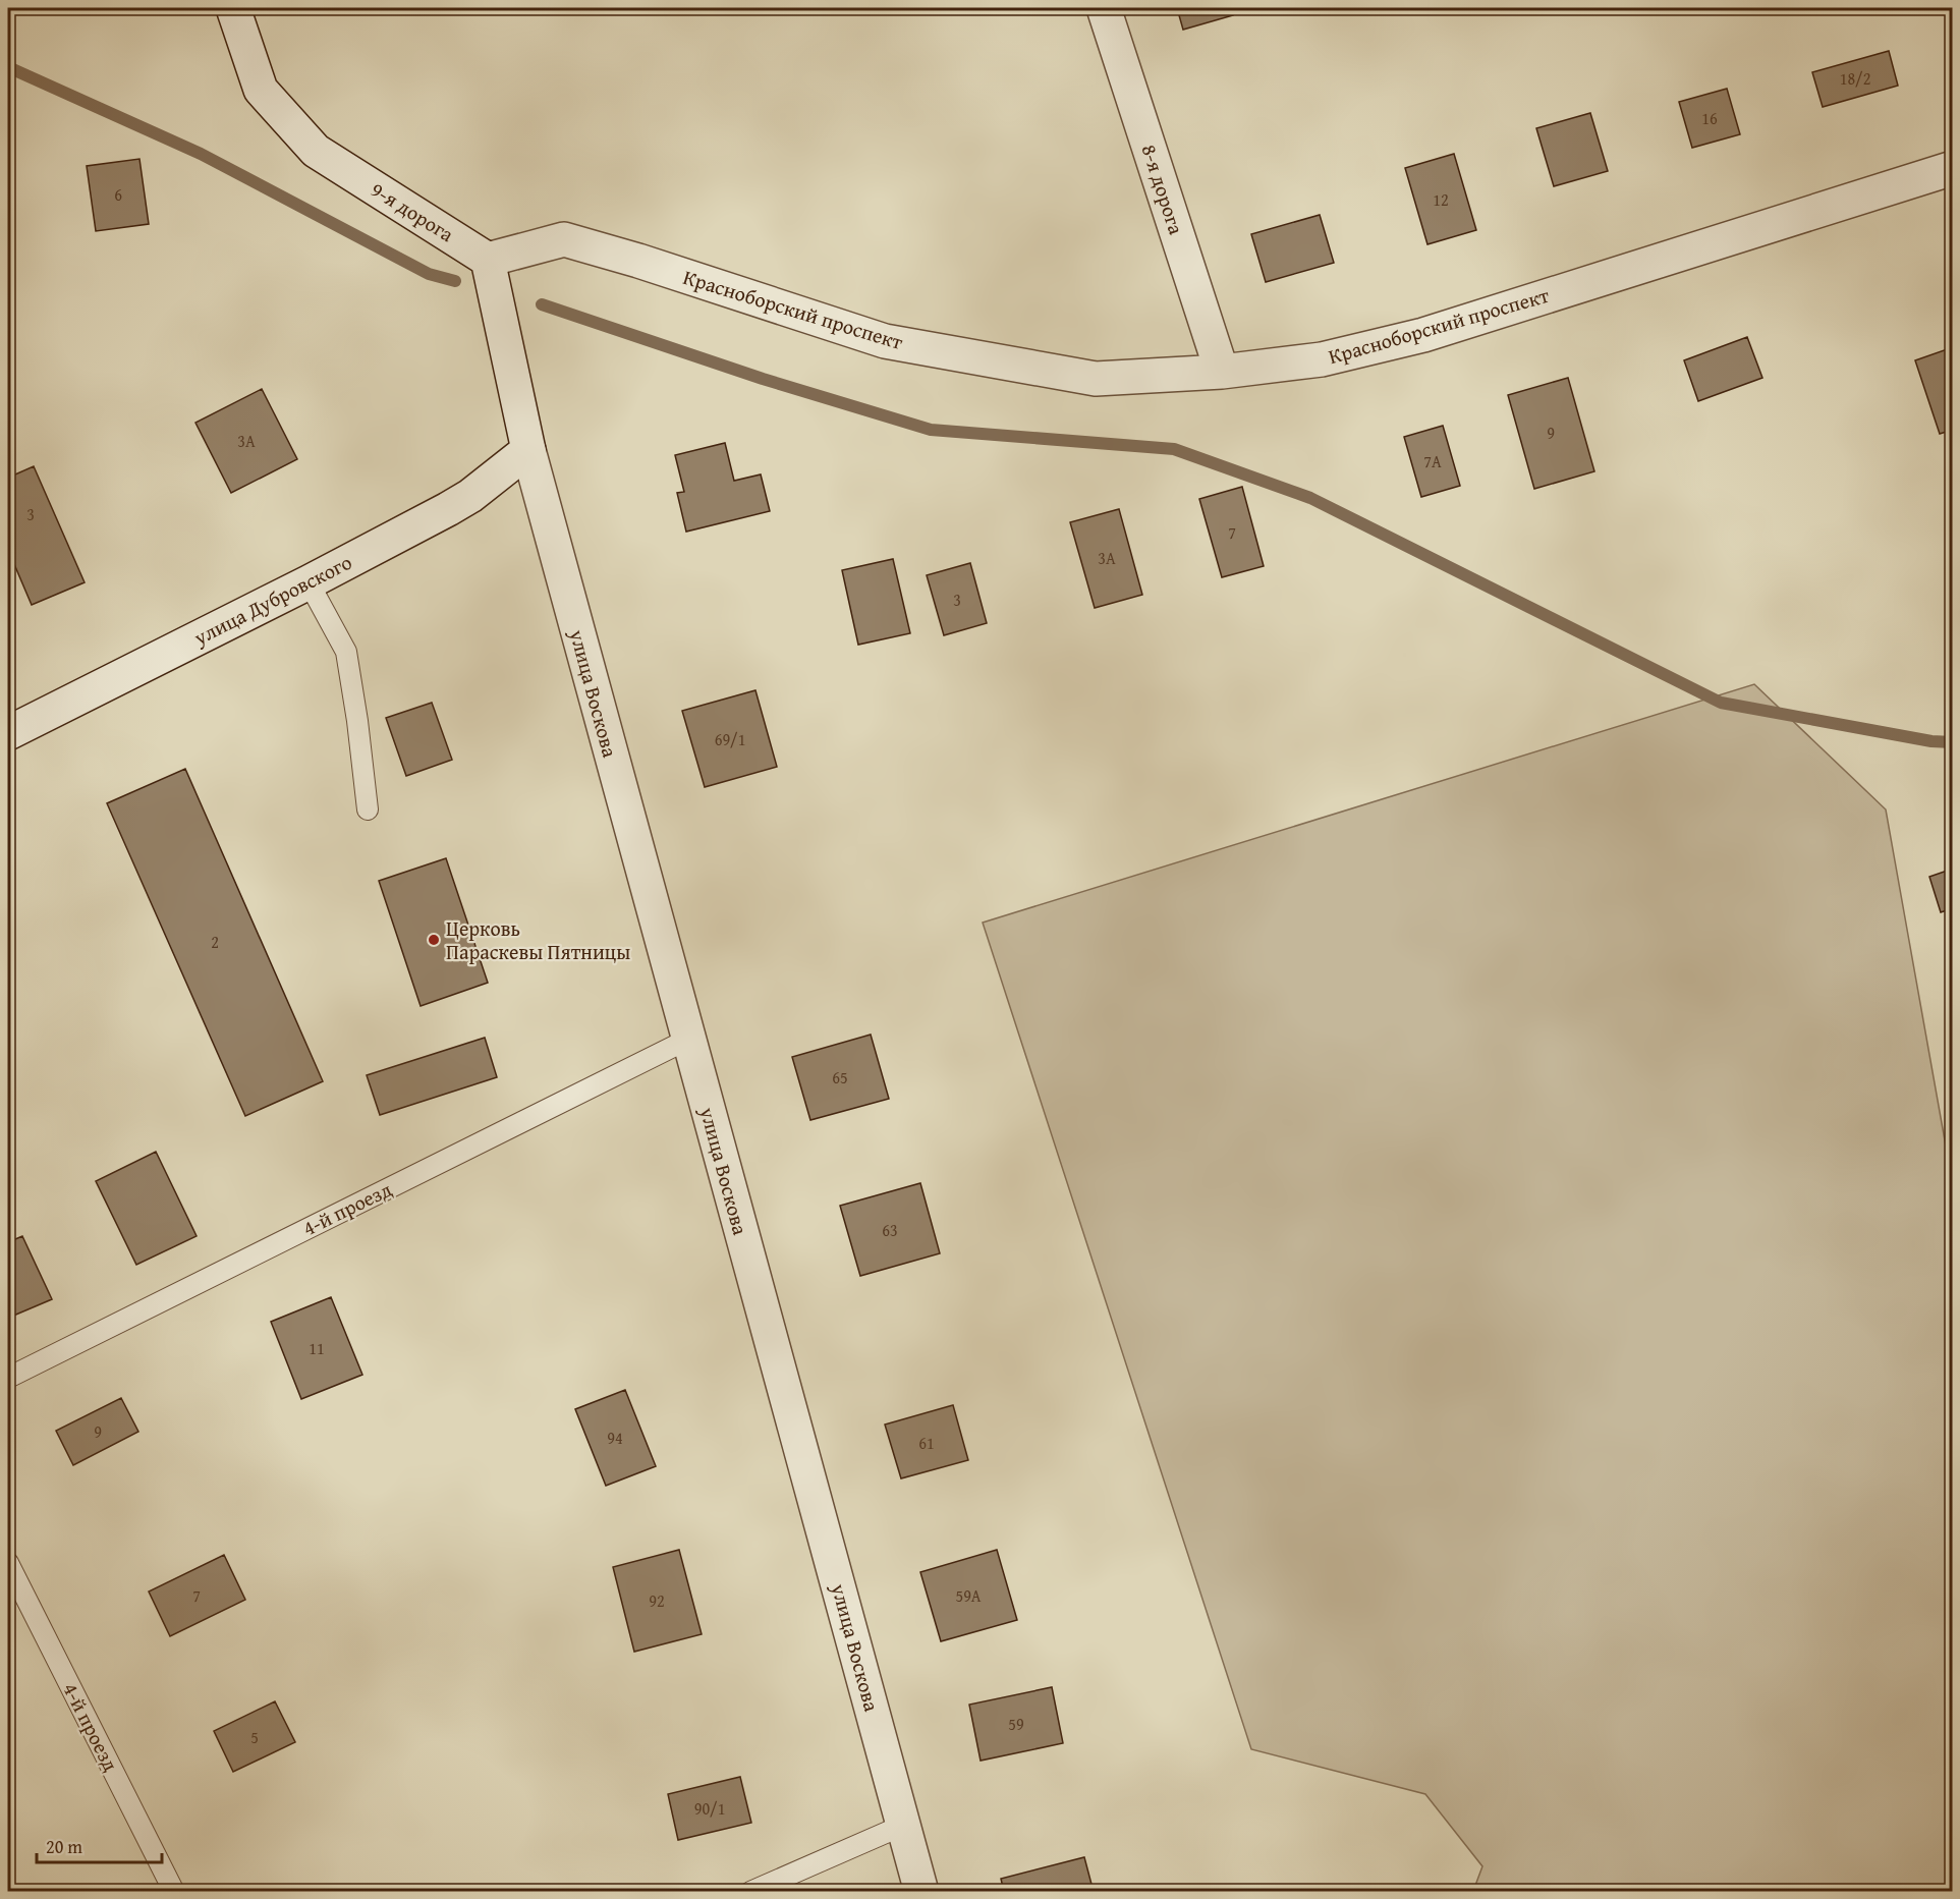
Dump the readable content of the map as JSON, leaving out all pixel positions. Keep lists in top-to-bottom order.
{
  "streets": {
    "street": [
      "8-я дорога",
      "9-я дорога",
      "Красноборский проспект",
      "улица Дубровского",
      "улица Воскова"
    ],
    "lane": ["4-й проезд"]
  },
  "crossings": [
    ["8-я дорога", "Красноборский проспект"],
    ["9-я дорога", "Красноборский проспект"],
    ["улица Дубровского", "улица Воскова"],
    ["улица Воскова", "4-й проезд"]
  ],
  "places": ["Церковь Параскевы Пятницы"],
  "house_numbers": [
    "18/2",
    "16",
    "6",
    "12",
    "9",
    "3А",
    "7А",
    "3",
    "7",
    "3А",
    "3",
    "69/1",
    "2",
    "65",
    "63",
    "11",
    "9",
    "94",
    "61",
    "7",
    "59А",
    "92",
    "59",
    "5",
    "90/1"
  ],
  "scale_bar": "20 m"
}
